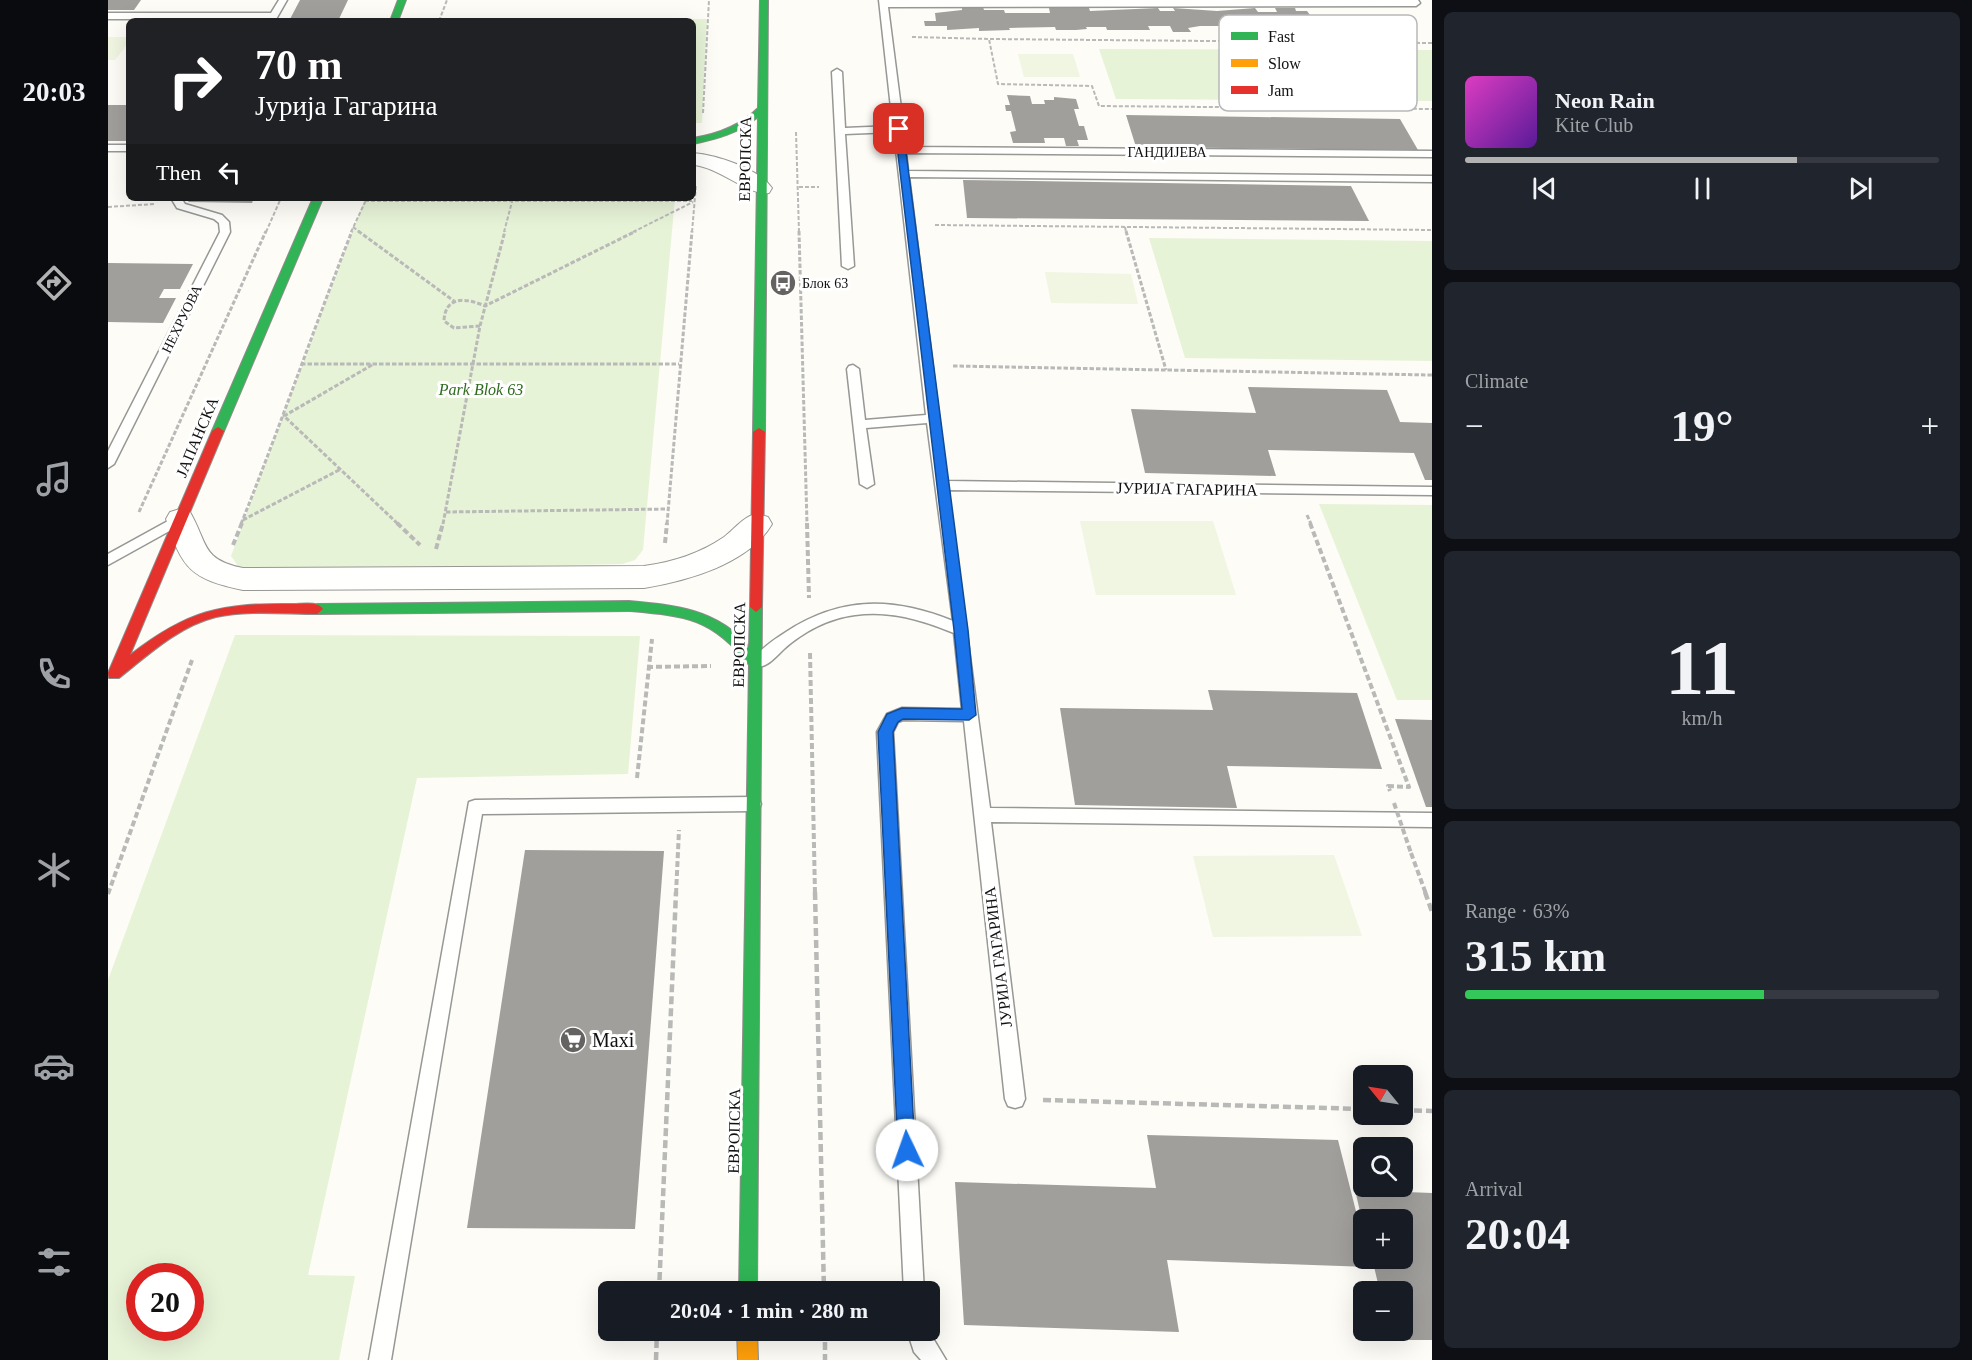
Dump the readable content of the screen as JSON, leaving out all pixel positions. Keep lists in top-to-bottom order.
{
  "streets": {
    "street": ["ЕВРОПСКА", "ЈАПАНСКА"],
    "lane": ["ГАНДИЈЕВА", "НЕХРУОВА", "ЈУРИЈА ГАГАРИНА"]
  },
  "parks": ["Park Blok 63"],
  "places": {
    "bus stop": ["Блок 63"],
    "supermarket": ["Maxi"]
  },
  "legend": ["Fast", "Slow", "Jam"],
  "north": "top left",
  "page": {
    "tabs": "20:03",
    "turn": ["70 m", "Јурија Гагарина"],
    "song": ["Neon Rain", "Kite Club"],
    "then": "Then",
    "tile": [
      "Climate",
      ["11", "km/h"],
      ["Range · 63%", "315 km"],
      ["Arrival", "20:04"]
    ],
    "heat": ["−", "19°", "+"],
    "map_buttons": ["+", "−"],
    "limit": "20",
    "trip": "20:04 · 1 min · 280 m"
  }
}
